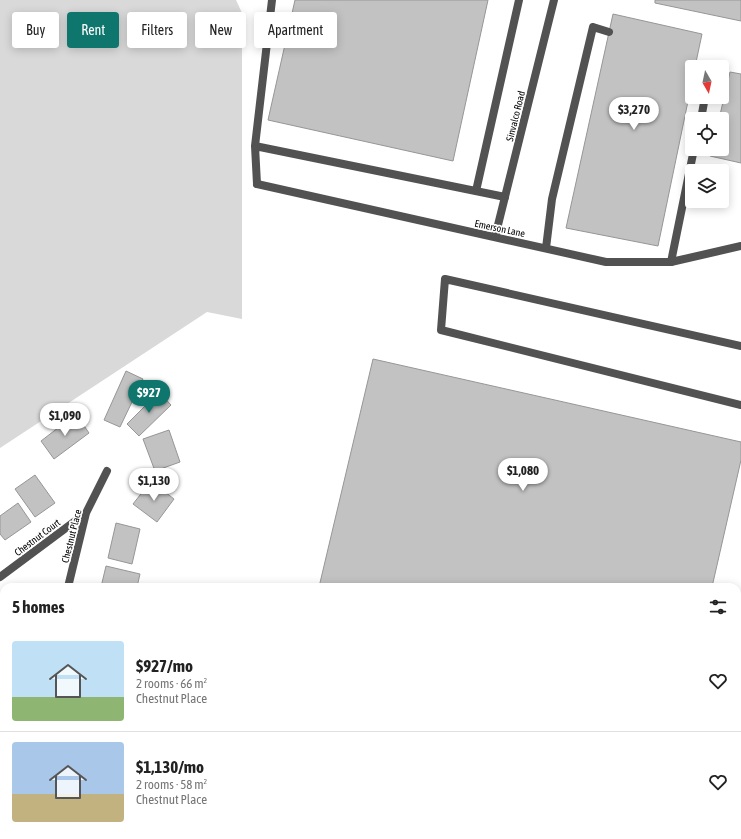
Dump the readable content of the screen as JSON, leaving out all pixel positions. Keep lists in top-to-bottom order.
{
  "streets": {
    "street": [
      "Sinvalco Road",
      "Emerson Lane",
      "Chestnut Place",
      "Chestnut Court"
    ]
  },
  "crossings": [
    ["Sinvalco Road", "Emerson Lane"],
    ["Chestnut Place", "Chestnut Court"]
  ],
  "north": "bottom",
  "page": {
    "chip": [
      "Buy",
      "Rent",
      "Filters",
      "New",
      "Apartment"
    ],
    "price": [
      "$3,270",
      "$927",
      "$1,090",
      "$1,080",
      "$1,130"
    ],
    "heading": "5 homes",
    "list": [
      {
        "name": "$927/mo",
        "note": "2 rooms · 66 m² · Chestnut Place"
      },
      {
        "name": "$1,130/mo",
        "note": "2 rooms · 58 m² · Chestnut Place"
      }
    ]
  }
}
